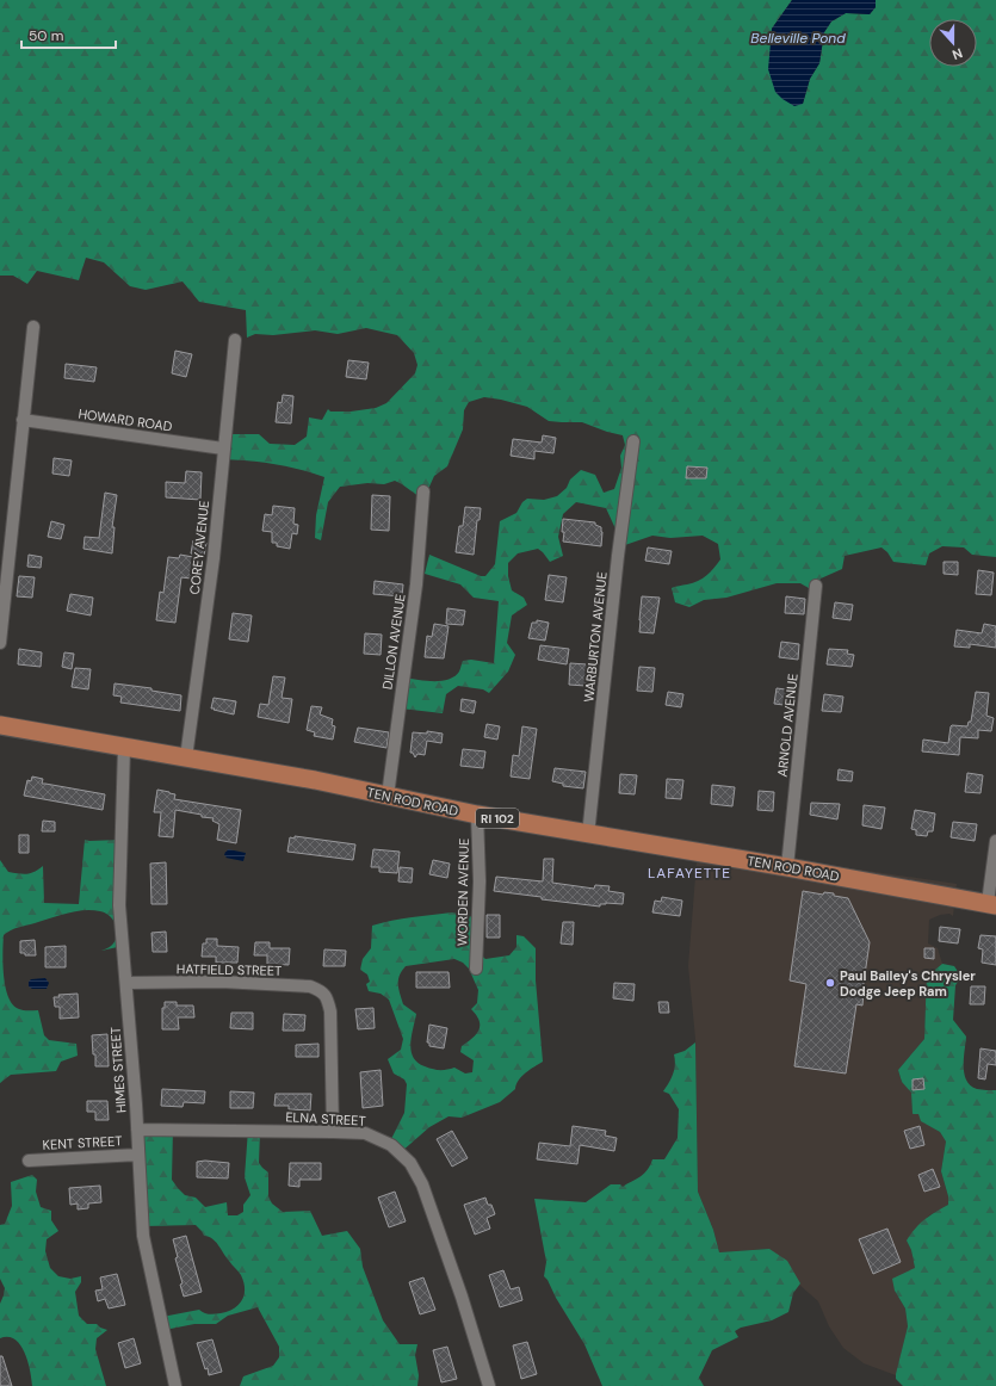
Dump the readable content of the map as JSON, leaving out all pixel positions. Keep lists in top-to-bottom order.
{
  "streets": {
    "main road": ["TEN ROD ROAD", "RI 102"],
    "street": [
      "HOWARD ROAD",
      "COREY AVENUE",
      "WARBURTON AVENUE",
      "DILLON AVENUE",
      "ARNOLD AVENUE",
      "WORDEN AVENUE",
      "HATFIELD STREET",
      "HIMES STREET",
      "ELNA STREET",
      "KENT STREET"
    ]
  },
  "crossings": [
    ["HOWARD ROAD", "COREY AVENUE"],
    ["COREY AVENUE", "TEN ROD ROAD"],
    ["WARBURTON AVENUE", "TEN ROD ROAD"],
    ["DILLON AVENUE", "TEN ROD ROAD"],
    ["ARNOLD AVENUE", "TEN ROD ROAD"],
    ["TEN ROD ROAD", "WORDEN AVENUE"],
    ["TEN ROD ROAD", "HIMES STREET"],
    ["HATFIELD STREET", "HIMES STREET"],
    ["HATFIELD STREET", "ELNA STREET"],
    ["HIMES STREET", "ELNA STREET"],
    ["HIMES STREET", "KENT STREET"]
  ],
  "districts": ["LAFAYETTE"],
  "water": ["Belleville Pond"],
  "places": ["Paul Bailey's Chrysler Dodge Jeep Ram"],
  "scale_bar": "50 m",
  "north": "bottom"
}
